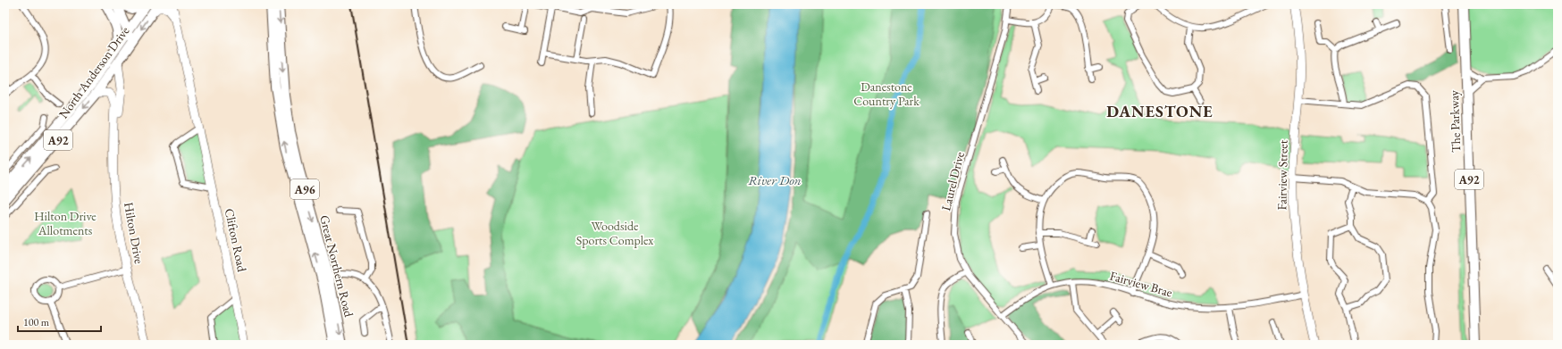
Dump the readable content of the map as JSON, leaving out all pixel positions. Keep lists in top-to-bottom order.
{
  "streets": {
    "main road": [
      "North Anderson Drive",
      "The Parkway",
      "A92",
      "A96",
      "Great Northern Road"
    ],
    "street": [
      "Fairview Street",
      "Laurel Drive",
      "Hilton Drive",
      "Clifton Road",
      "Fairview Brae"
    ]
  },
  "crossings": [
    ["North Anderson Drive", "Hilton Drive"],
    ["Fairview Street", "Fairview Brae"],
    ["Laurel Drive", "Fairview Brae"],
    ["A96", "Great Northern Road"]
  ],
  "districts": ["DANESTONE"],
  "water": ["River Don"],
  "parks": ["Danestone Country Park", "Hilton Drive Allotments", "Woodside Sports Complex"],
  "scale_bar": "100 m"
}
